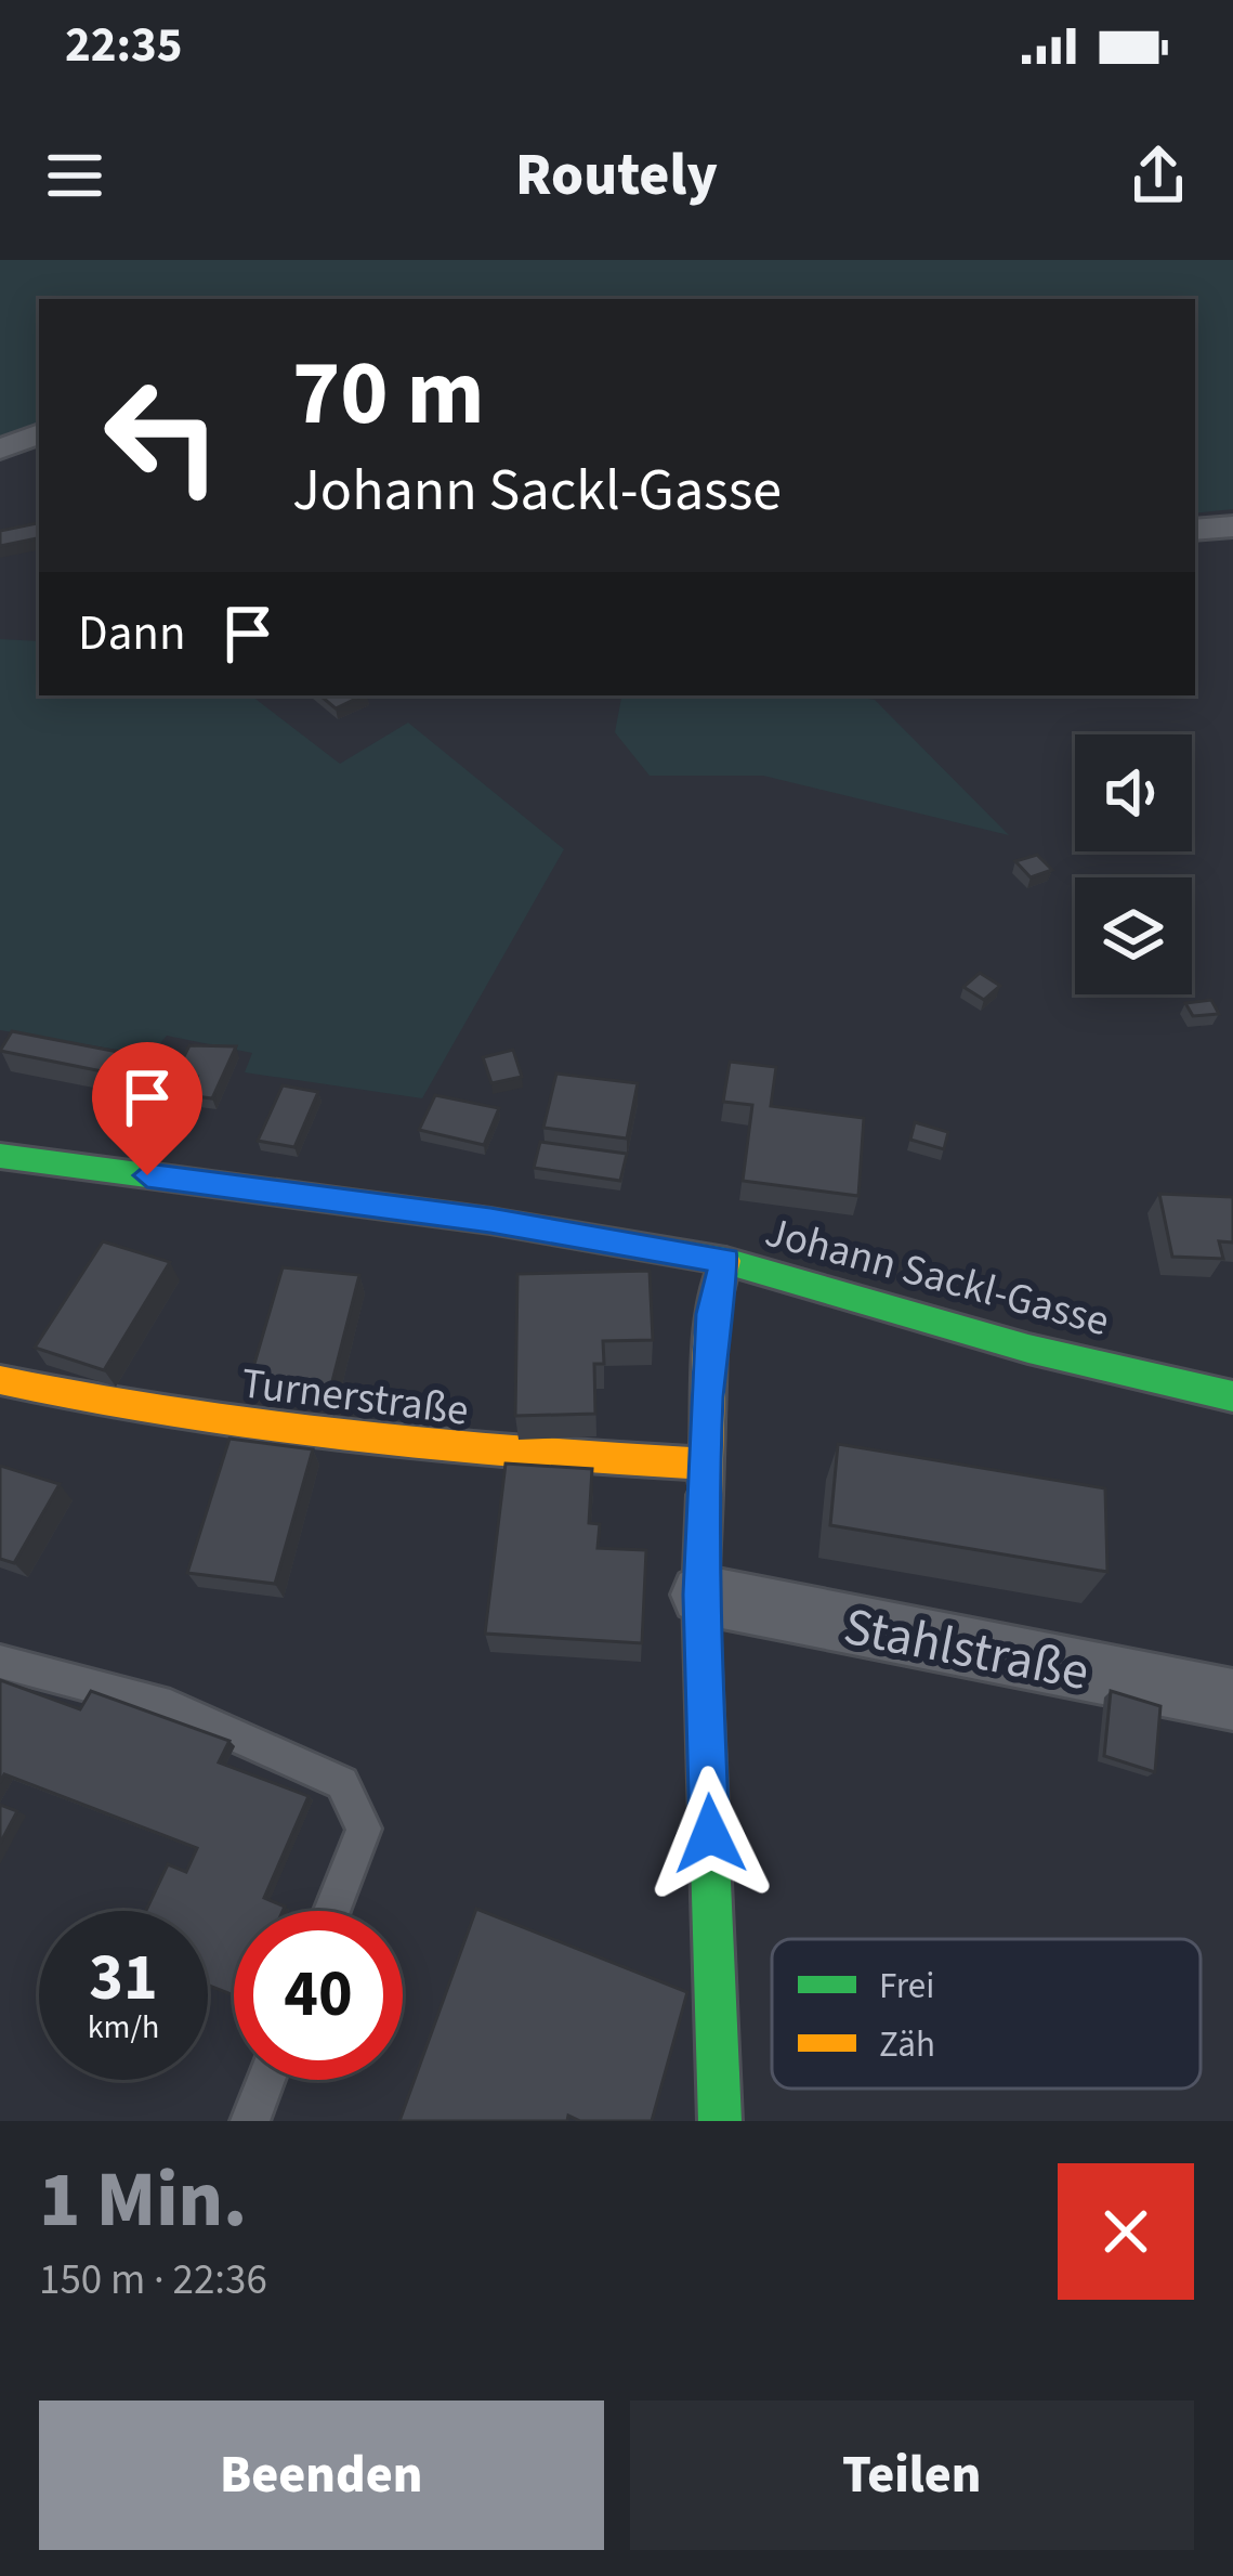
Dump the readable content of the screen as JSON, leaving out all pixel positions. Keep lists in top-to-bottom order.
{
  "streets": {
    "street": ["Johann Sackl-Gasse", "Turnerstraße", "Stahlstraße"]
  },
  "legend": ["Frei", "Zäh"],
  "page": {
    "status": "22:35",
    "header": "Routely",
    "turn": ["70 m", "Johann Sackl-Gasse"],
    "then": "Dann",
    "speed": "31 km/h",
    "limit": "40",
    "heading": ["1 Min.", "150 m · 22:36"],
    "buttons": ["Beenden", "Teilen"]
  }
}
